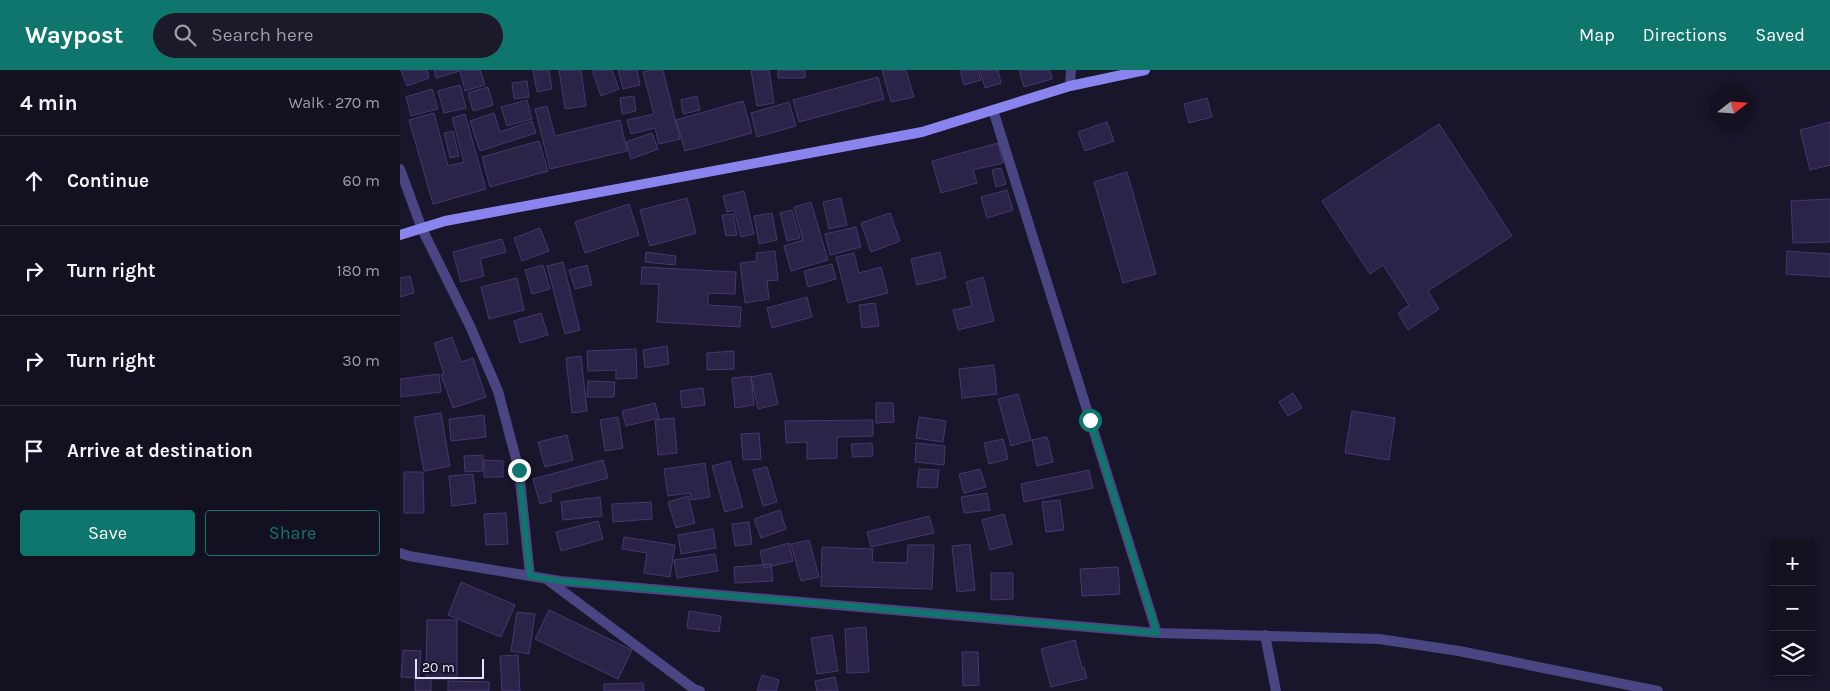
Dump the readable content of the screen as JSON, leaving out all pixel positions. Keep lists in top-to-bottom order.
{
  "scale_bar": "20 m",
  "north": "right",
  "page": {
    "header": "Waypost",
    "search": "Search here",
    "nav": ["Map", "Directions", "Saved"],
    "heading": ["4 min", "Walk · 270 m"],
    "list": [
      ["Continue", "60 m"],
      ["Turn right", "180 m"],
      ["Turn right", "30 m"],
      "Arrive at destination"
    ],
    "buttons": ["Save", "Share"],
    "map_buttons": ["+", "−"],
    "scale": "20 m"
  }
}
